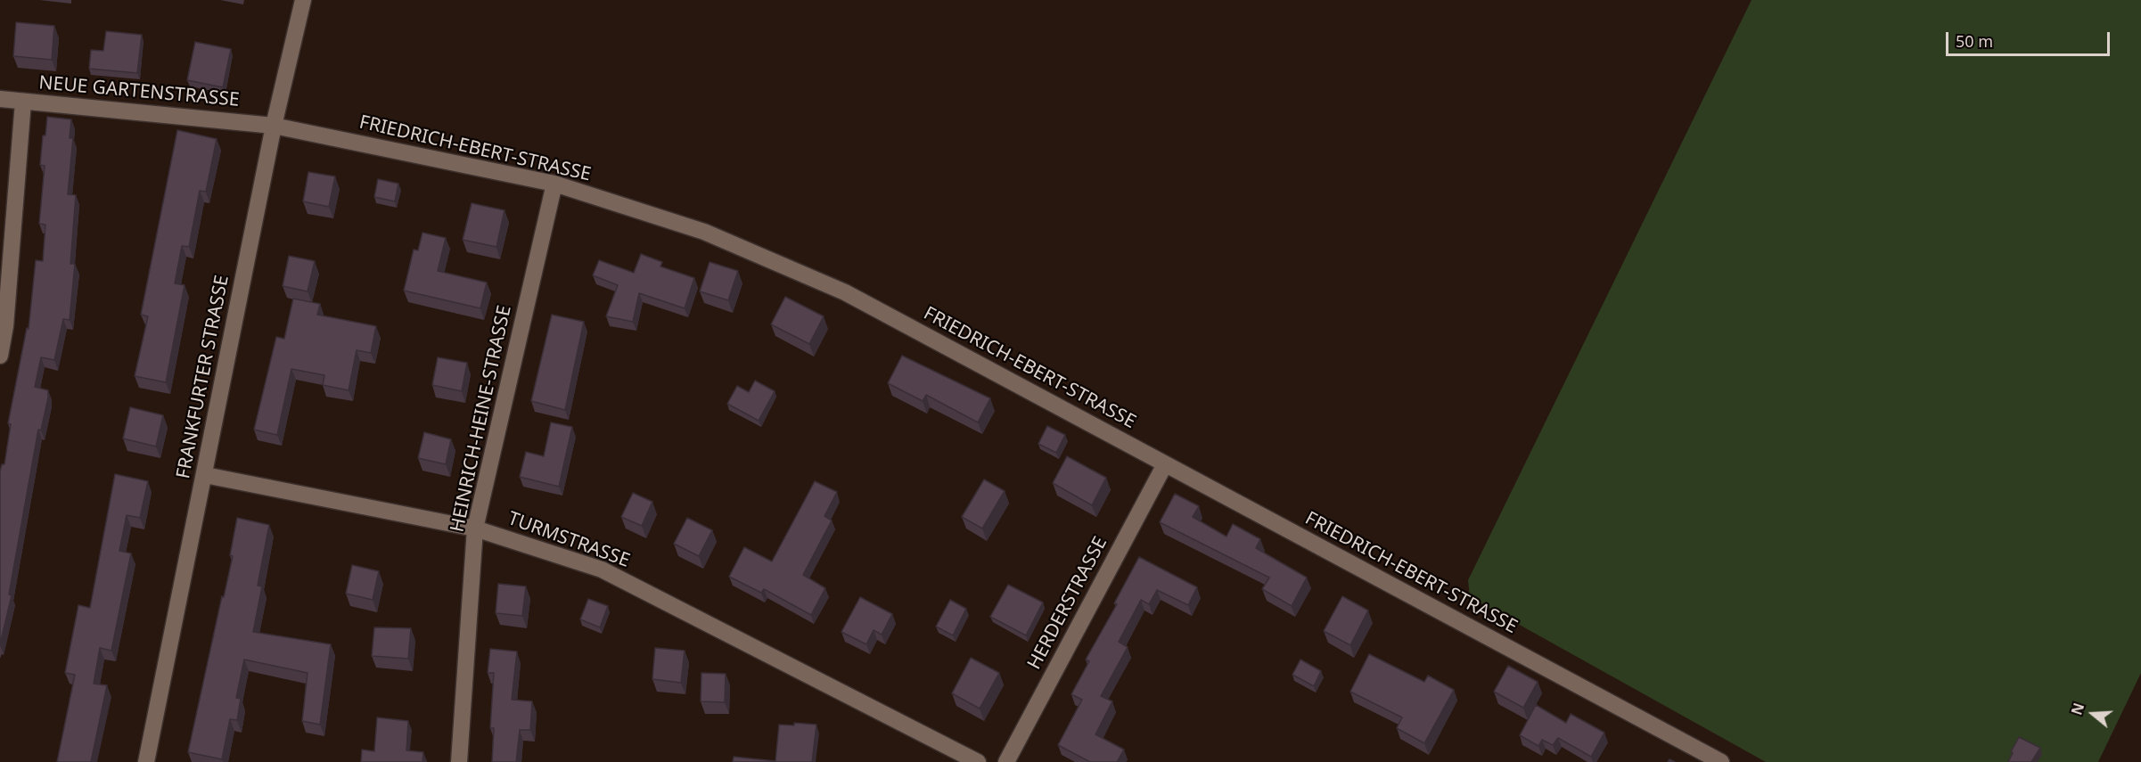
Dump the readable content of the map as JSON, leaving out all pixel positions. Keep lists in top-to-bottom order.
{
  "streets": {
    "street": [
      "NEUE GARTENSTRASSE",
      "FRIEDRICH-EBERT-STRASSE",
      "FRANKFURTER STRASSE",
      "HEINRICH-HEINE-STRASSE",
      "TURMSTRASSE",
      "HERDERSTRASSE"
    ]
  },
  "crossings": [
    ["NEUE GARTENSTRASSE", "FRIEDRICH-EBERT-STRASSE"],
    ["NEUE GARTENSTRASSE", "FRANKFURTER STRASSE"],
    ["FRIEDRICH-EBERT-STRASSE", "FRANKFURTER STRASSE"],
    ["FRIEDRICH-EBERT-STRASSE", "HEINRICH-HEINE-STRASSE"],
    ["FRIEDRICH-EBERT-STRASSE", "HERDERSTRASSE"],
    ["FRANKFURTER STRASSE", "TURMSTRASSE"],
    ["HEINRICH-HEINE-STRASSE", "TURMSTRASSE"]
  ],
  "scale_bar": "50 m",
  "north": "left"
}
